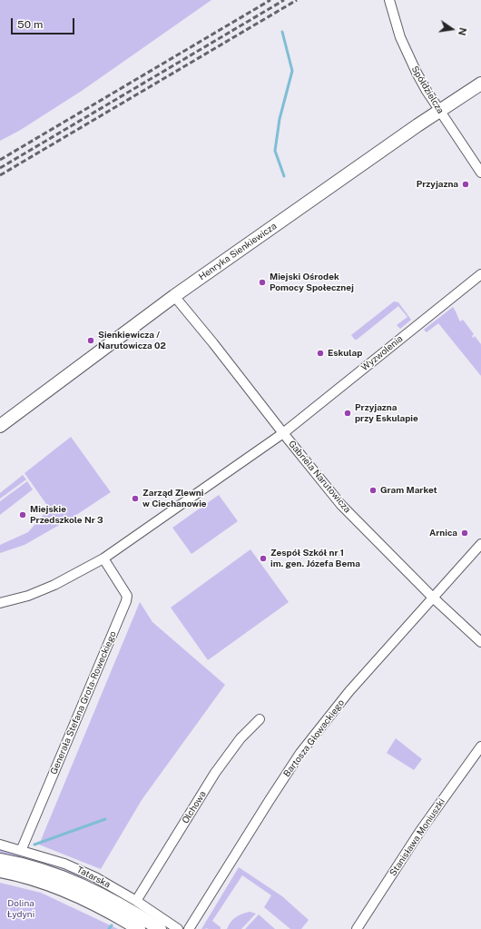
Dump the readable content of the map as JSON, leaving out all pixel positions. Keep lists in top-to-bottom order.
{
  "streets": {
    "street": [
      "Spółdzielcza",
      "Henryka Sienkiewicza",
      "Wyzwolenia",
      "Gabriela Narutowicza",
      "Generała Stefana Grota-Roweckiego",
      "Bartosza Głowackiego",
      "Olchowa",
      "Stanisława Moniuszki",
      "Tatarska"
    ]
  },
  "crossings": [
    ["Spółdzielcza", "Henryka Sienkiewicza"],
    ["Henryka Sienkiewicza", "Gabriela Narutowicza"],
    ["Wyzwolenia", "Gabriela Narutowicza"],
    ["Wyzwolenia", "Generała Stefana Grota-Roweckiego"],
    ["Gabriela Narutowicza", "Bartosza Głowackiego"],
    ["Generała Stefana Grota-Roweckiego", "Tatarska"],
    ["Olchowa", "Tatarska"]
  ],
  "parks": ["Dolina Łydyni"],
  "places": [
    "Przyjazna",
    "Miejski Ośrodek Pomocy Społecznej",
    "Sienkiewicza / Narutowicza 02",
    "Eskulap",
    "Przyjazna przy Eskulapie",
    "Gram Market",
    "Zarząd Zlewni w Ciechanowie",
    "Miejskie Przedszkole Nr 3",
    "Arnica",
    "Zespół Szkół nr 1 im. gen. Józefa Bema"
  ],
  "scale_bar": "50 m",
  "north": "right"
}
